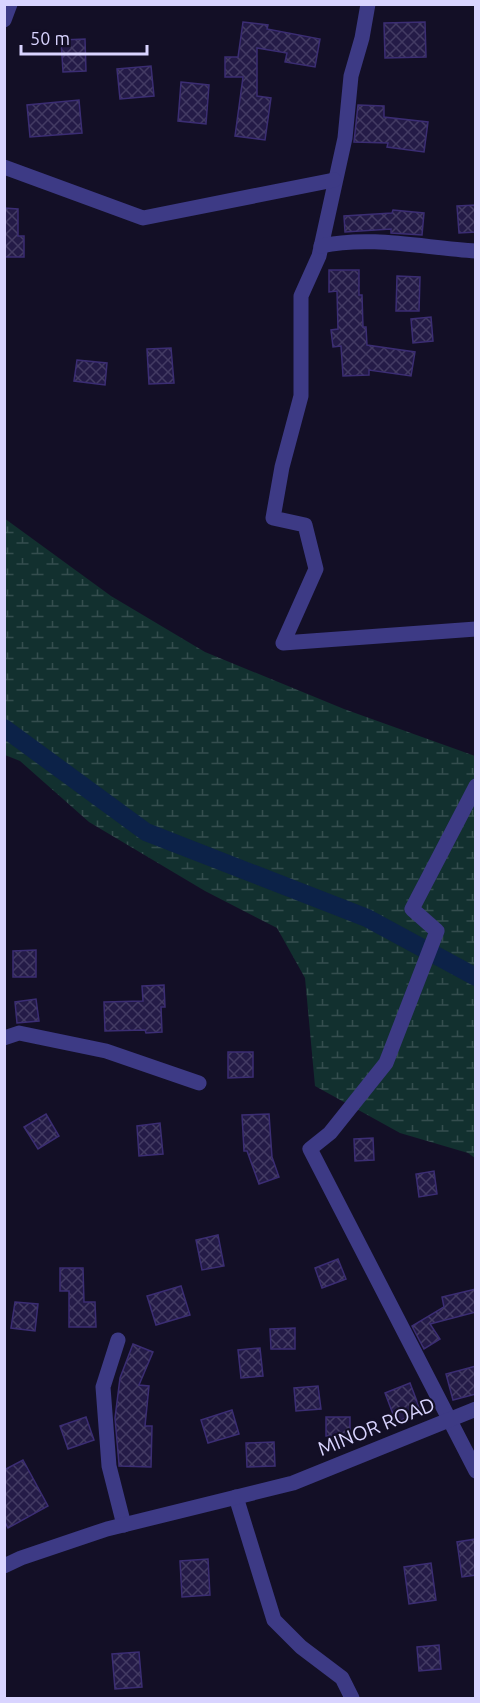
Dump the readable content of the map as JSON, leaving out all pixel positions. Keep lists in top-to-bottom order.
{
  "streets": {
    "street": ["MINOR ROAD"]
  },
  "scale_bar": "50 m"
}
